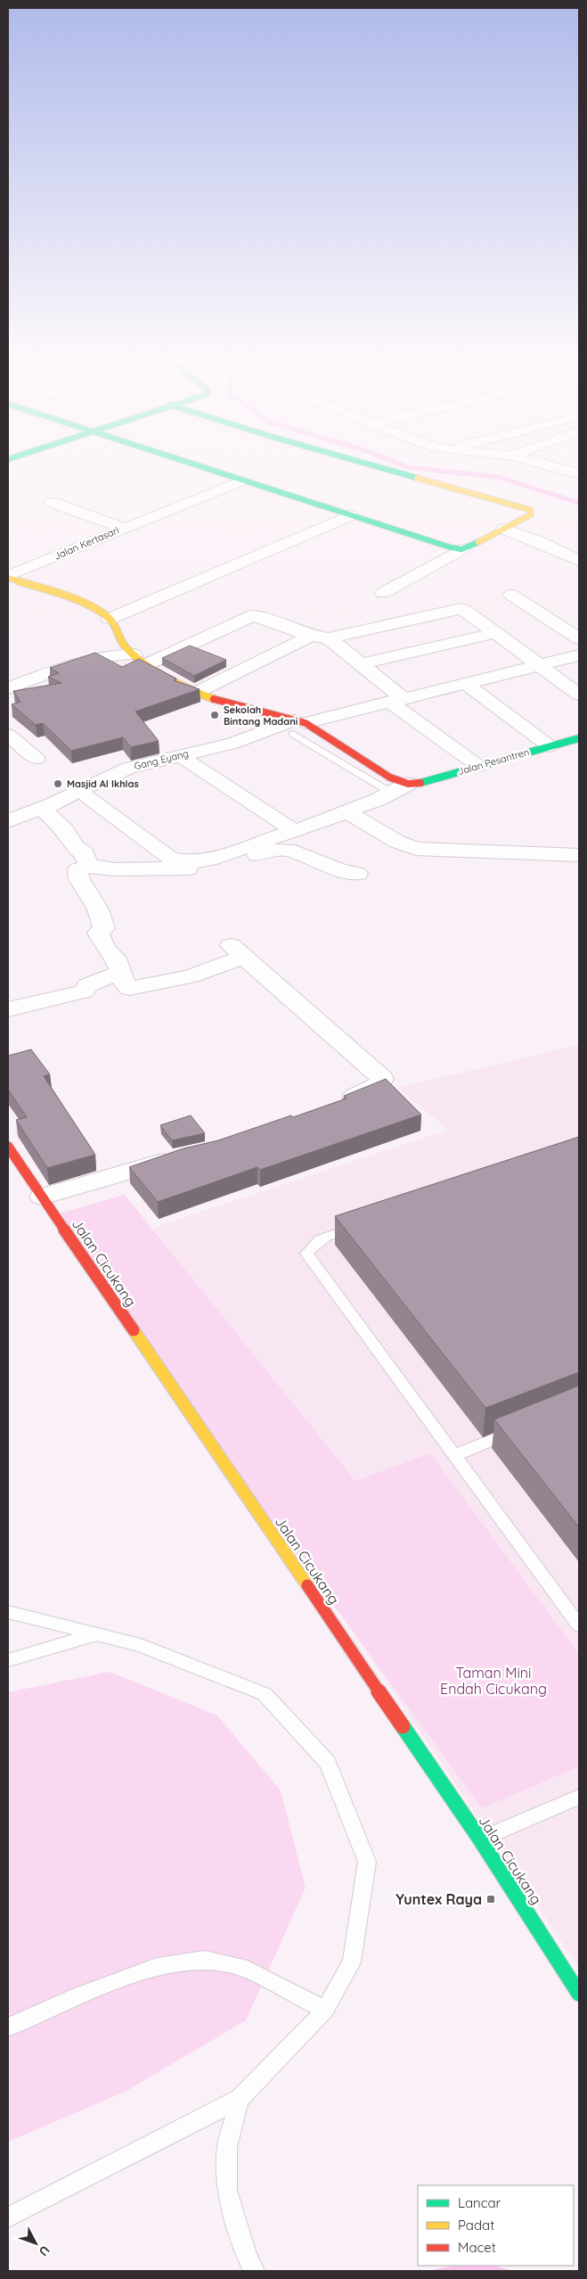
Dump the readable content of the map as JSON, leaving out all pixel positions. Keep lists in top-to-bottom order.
{
  "streets": {
    "street": [
      "Jalan Kertasari",
      "Gang Eyang",
      "Jalan Pesantren",
      "Jalan Cicukang"
    ]
  },
  "parks": ["Taman Mini Endah Cicukang"],
  "places": {
    "other": ["Sekolah Bintang Madani", "Masjid Al Ikhlas"],
    "transit": ["Yuntex Raya"]
  },
  "legend": ["Lancar", "Padat", "Macet"],
  "north": "bottom right"
}
